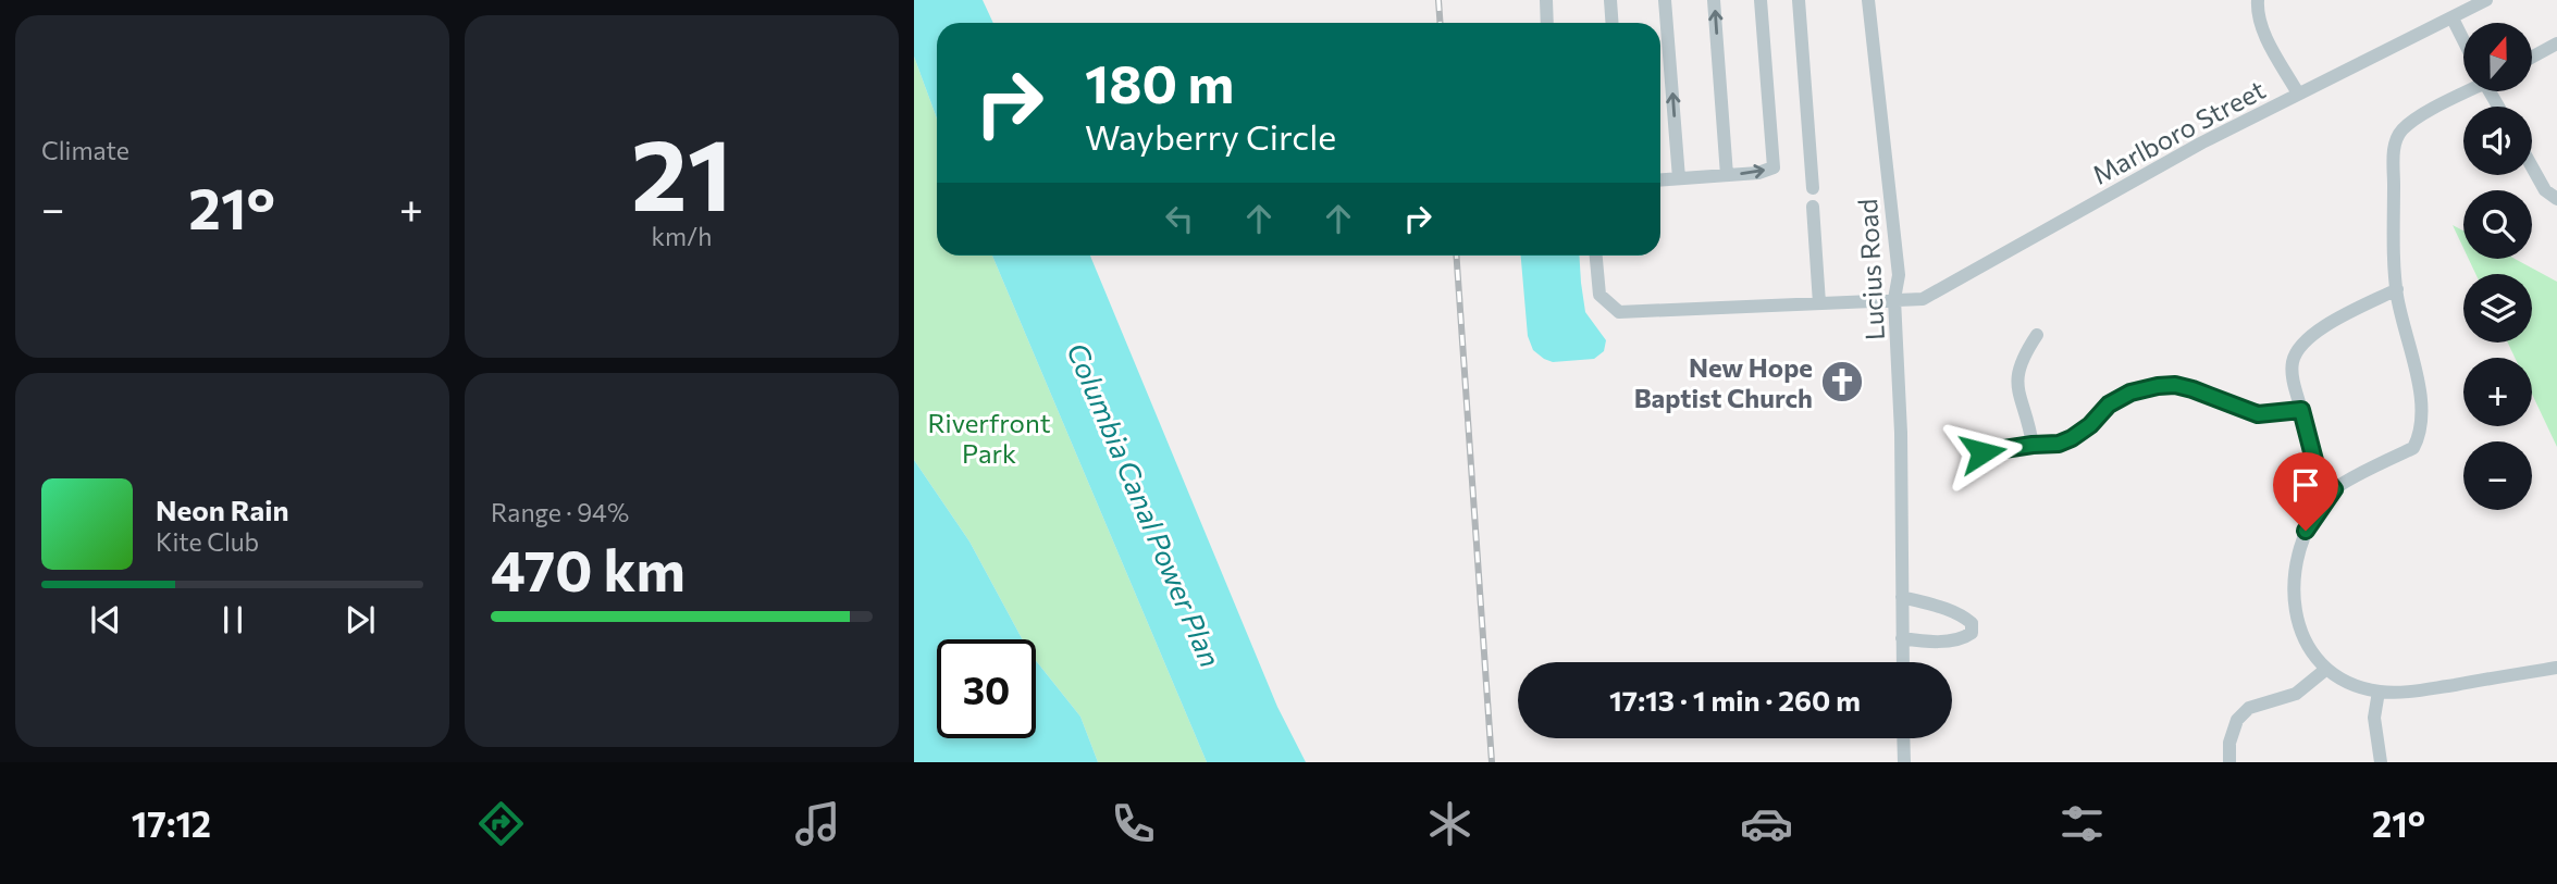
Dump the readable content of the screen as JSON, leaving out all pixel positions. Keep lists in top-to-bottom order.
{
  "streets": {
    "street": ["Marlboro Street", "Lucius Road"]
  },
  "crossings": [
    ["Marlboro Street", "Lucius Road"]
  ],
  "water": ["Columbia Canal Power Plan"],
  "parks": ["Riverfront Park"],
  "places": {
    "church": ["New Hope Baptist Church"]
  },
  "north": "top",
  "page": {
    "tile": [
      "Climate",
      ["21", "km/h"],
      ["Range · 94%", "470 km"]
    ],
    "map_buttons": ["+", "−"],
    "turn": ["180 m", "Wayberry Circle"],
    "heat": ["−", "21°", "+"],
    "song": ["Neon Rain", "Kite Club"],
    "limit": "30",
    "trip": "17:13 · 1 min · 260 m",
    "tabs": ["17:12", "21°"]
  }
}
